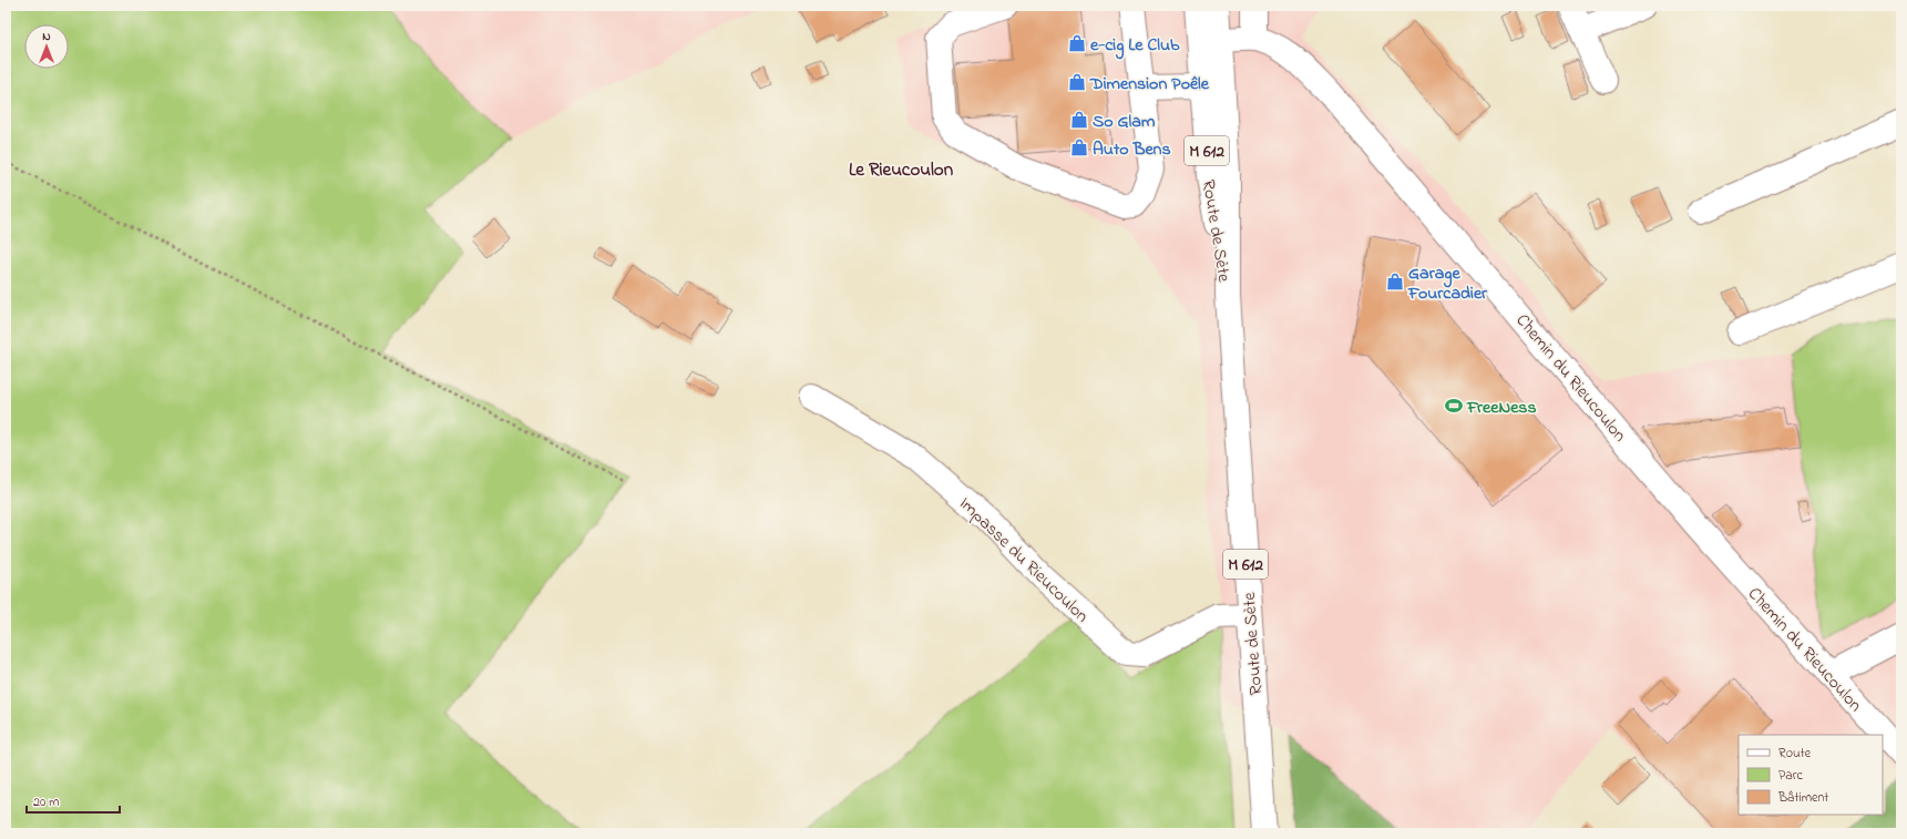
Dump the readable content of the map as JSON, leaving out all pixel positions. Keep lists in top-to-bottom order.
{
  "streets": {
    "street": [
      "M 612",
      "Route de Sète",
      "Chemin du Rieucoulon",
      "Impasse du Rieucoulon"
    ]
  },
  "crossings": [
    ["Route de Sète", "Chemin du Rieucoulon"],
    ["Route de Sète", "Impasse du Rieucoulon"]
  ],
  "districts": ["Le Rieucoulon"],
  "places": {
    "shop": [
      "e-cig Le Club",
      "Dimension Poêle",
      "So Glam",
      "Auto Bens",
      "Garage Fourcadier"
    ],
    "sports": ["FreeNess"]
  },
  "legend": ["Route", "Parc", "Bâtiment"],
  "scale_bar": "20 m",
  "north": "top"
}
